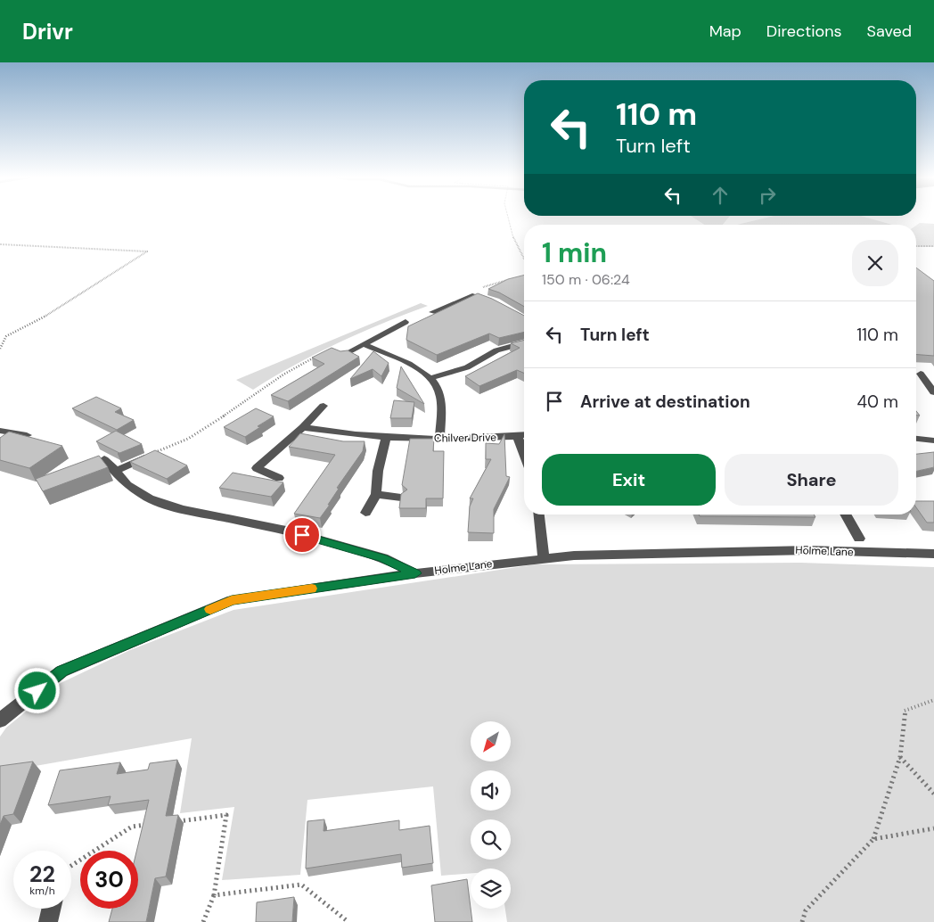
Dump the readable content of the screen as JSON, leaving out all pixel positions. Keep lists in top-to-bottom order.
{
  "streets": {
    "street": ["Chilver Drive", "Holme Lane"]
  },
  "north": "bottom left",
  "page": {
    "header": "Drivr",
    "nav": ["Map", "Directions", "Saved"],
    "turn": ["110 m", "Turn left"],
    "heading": ["1 min", "150 m · 06:24"],
    "list": [
      {
        "name": "Turn left",
        "value": "110 m"
      },
      {
        "name": "Arrive at destination",
        "value": "40 m"
      }
    ],
    "buttons": ["Exit", "Share"],
    "speed": "22 km/h",
    "limit": "30"
  }
}
